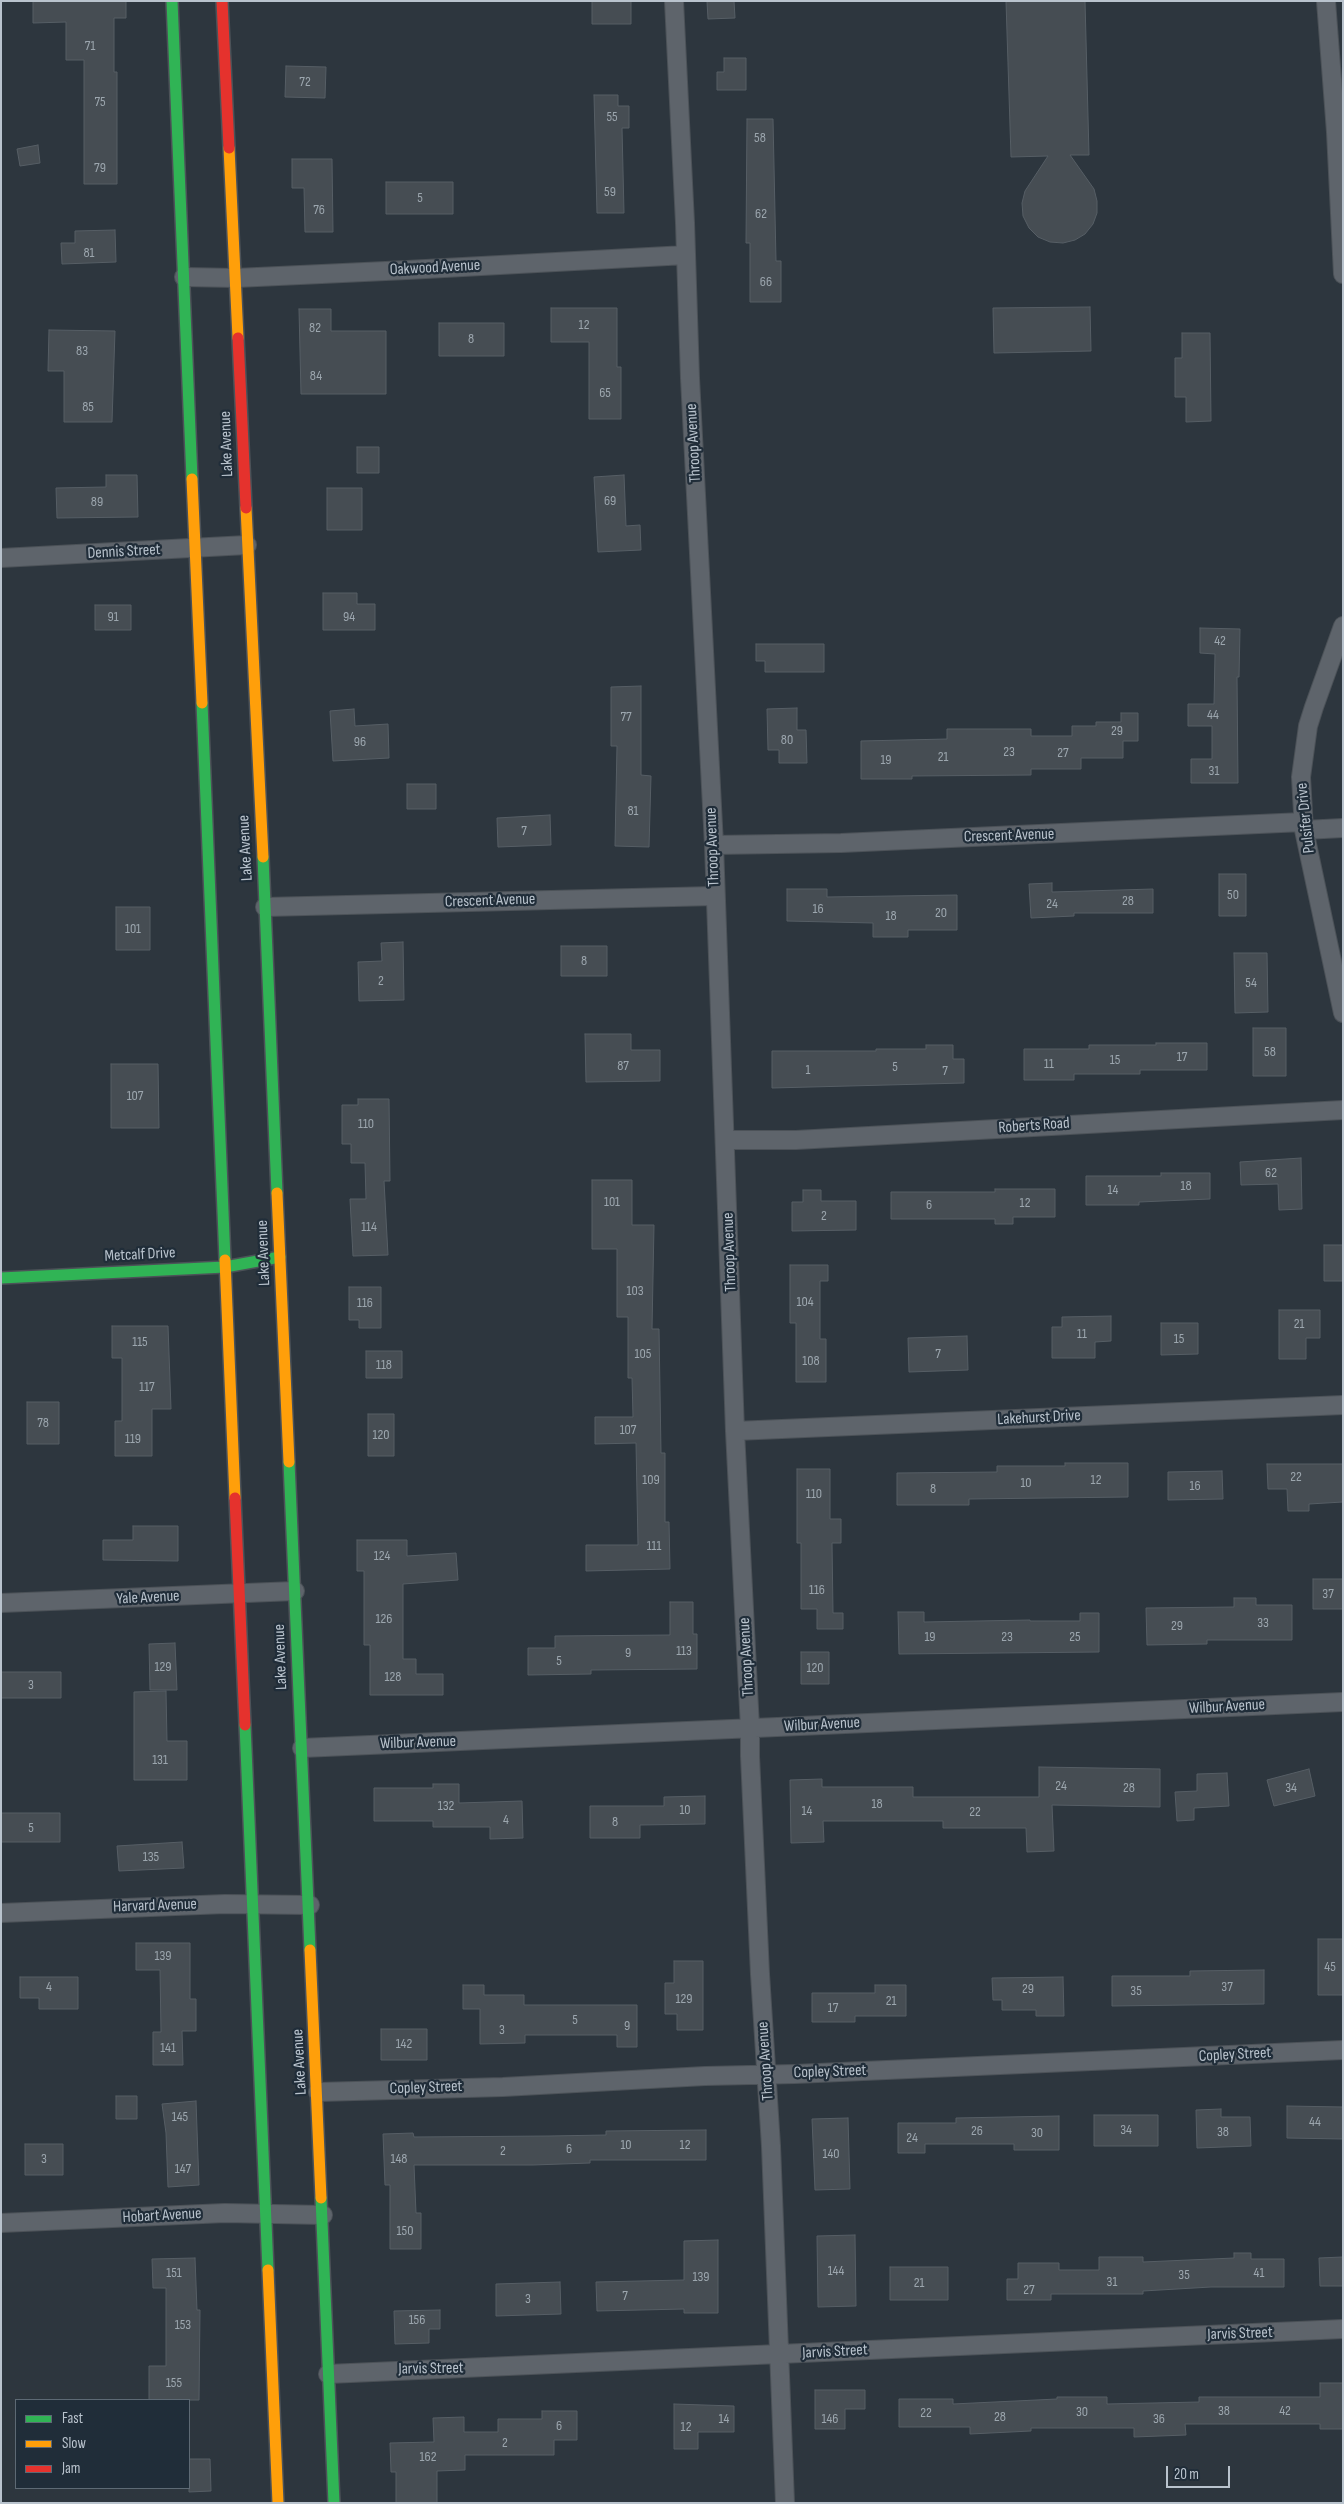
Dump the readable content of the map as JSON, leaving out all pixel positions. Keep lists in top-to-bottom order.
{
  "streets": {
    "main road": ["Lake Avenue", "Metcalf Drive"],
    "street": [
      "Oakwood Avenue",
      "Throop Avenue",
      "Dennis Street",
      "Pulsifer Drive",
      "Crescent Avenue",
      "Roberts Road",
      "Lakehurst Drive",
      "Yale Avenue",
      "Wilbur Avenue",
      "Harvard Avenue",
      "Copley Street",
      "Hobart Avenue",
      "Jarvis Street"
    ]
  },
  "crossings": [
    ["Oakwood Avenue", "Throop Avenue"],
    ["Oakwood Avenue", "Lake Avenue"],
    ["Throop Avenue", "Crescent Avenue"],
    ["Throop Avenue", "Roberts Road"],
    ["Throop Avenue", "Lakehurst Drive"],
    ["Throop Avenue", "Wilbur Avenue"],
    ["Throop Avenue", "Copley Street"],
    ["Throop Avenue", "Jarvis Street"],
    ["Lake Avenue", "Dennis Street"],
    ["Lake Avenue", "Crescent Avenue"],
    ["Lake Avenue", "Metcalf Drive"],
    ["Lake Avenue", "Yale Avenue"],
    ["Lake Avenue", "Wilbur Avenue"],
    ["Lake Avenue", "Harvard Avenue"],
    ["Lake Avenue", "Copley Street"],
    ["Lake Avenue", "Hobart Avenue"],
    ["Lake Avenue", "Jarvis Street"],
    ["Pulsifer Drive", "Crescent Avenue"]
  ],
  "house_numbers": [
    "71",
    "72",
    "75",
    "55",
    "58",
    "79",
    "59",
    "5",
    "76",
    "62",
    "81",
    "66",
    "12",
    "82",
    "8",
    "83",
    "84",
    "65",
    "85",
    "69",
    "89",
    "91",
    "94",
    "42",
    "44",
    "77",
    "29",
    "80",
    "96",
    "23",
    "27",
    "21",
    "19",
    "31",
    "81",
    "7",
    "50",
    "28",
    "24",
    "16",
    "20",
    "18",
    "101",
    "8",
    "2",
    "54",
    "58",
    "17",
    "15",
    "11",
    "87",
    "5",
    "1",
    "7",
    "107",
    "110",
    "62",
    "18",
    "14",
    "101",
    "12",
    "6",
    "2",
    "114",
    "103",
    "104",
    "116",
    "21",
    "11",
    "15",
    "115",
    "105",
    "7",
    "108",
    "118",
    "117",
    "78",
    "107",
    "120",
    "119",
    "22",
    "109",
    "12",
    "10",
    "16",
    "8",
    "110",
    "111",
    "124",
    "116",
    "37",
    "126",
    "33",
    "29",
    "19",
    "23",
    "25",
    "113",
    "9",
    "5",
    "129",
    "120",
    "128",
    "3",
    "131",
    "24",
    "28",
    "34",
    "18",
    "132",
    "10",
    "14",
    "22",
    "4",
    "8",
    "5",
    "135",
    "139",
    "45",
    "4",
    "37",
    "29",
    "35",
    "129",
    "21",
    "17",
    "5",
    "9",
    "3",
    "142",
    "141",
    "145",
    "44",
    "34",
    "26",
    "38",
    "30",
    "24",
    "10",
    "12",
    "6",
    "2",
    "140",
    "3",
    "148",
    "147",
    "150",
    "144",
    "151",
    "41",
    "35",
    "139",
    "31",
    "21",
    "27",
    "7",
    "3",
    "156",
    "153",
    "155",
    "38",
    "42",
    "30",
    "22",
    "28",
    "14",
    "146",
    "36",
    "6",
    "12",
    "2",
    "162"
  ],
  "legend": ["Fast", "Slow", "Jam"],
  "scale_bar": "20 m"
}
